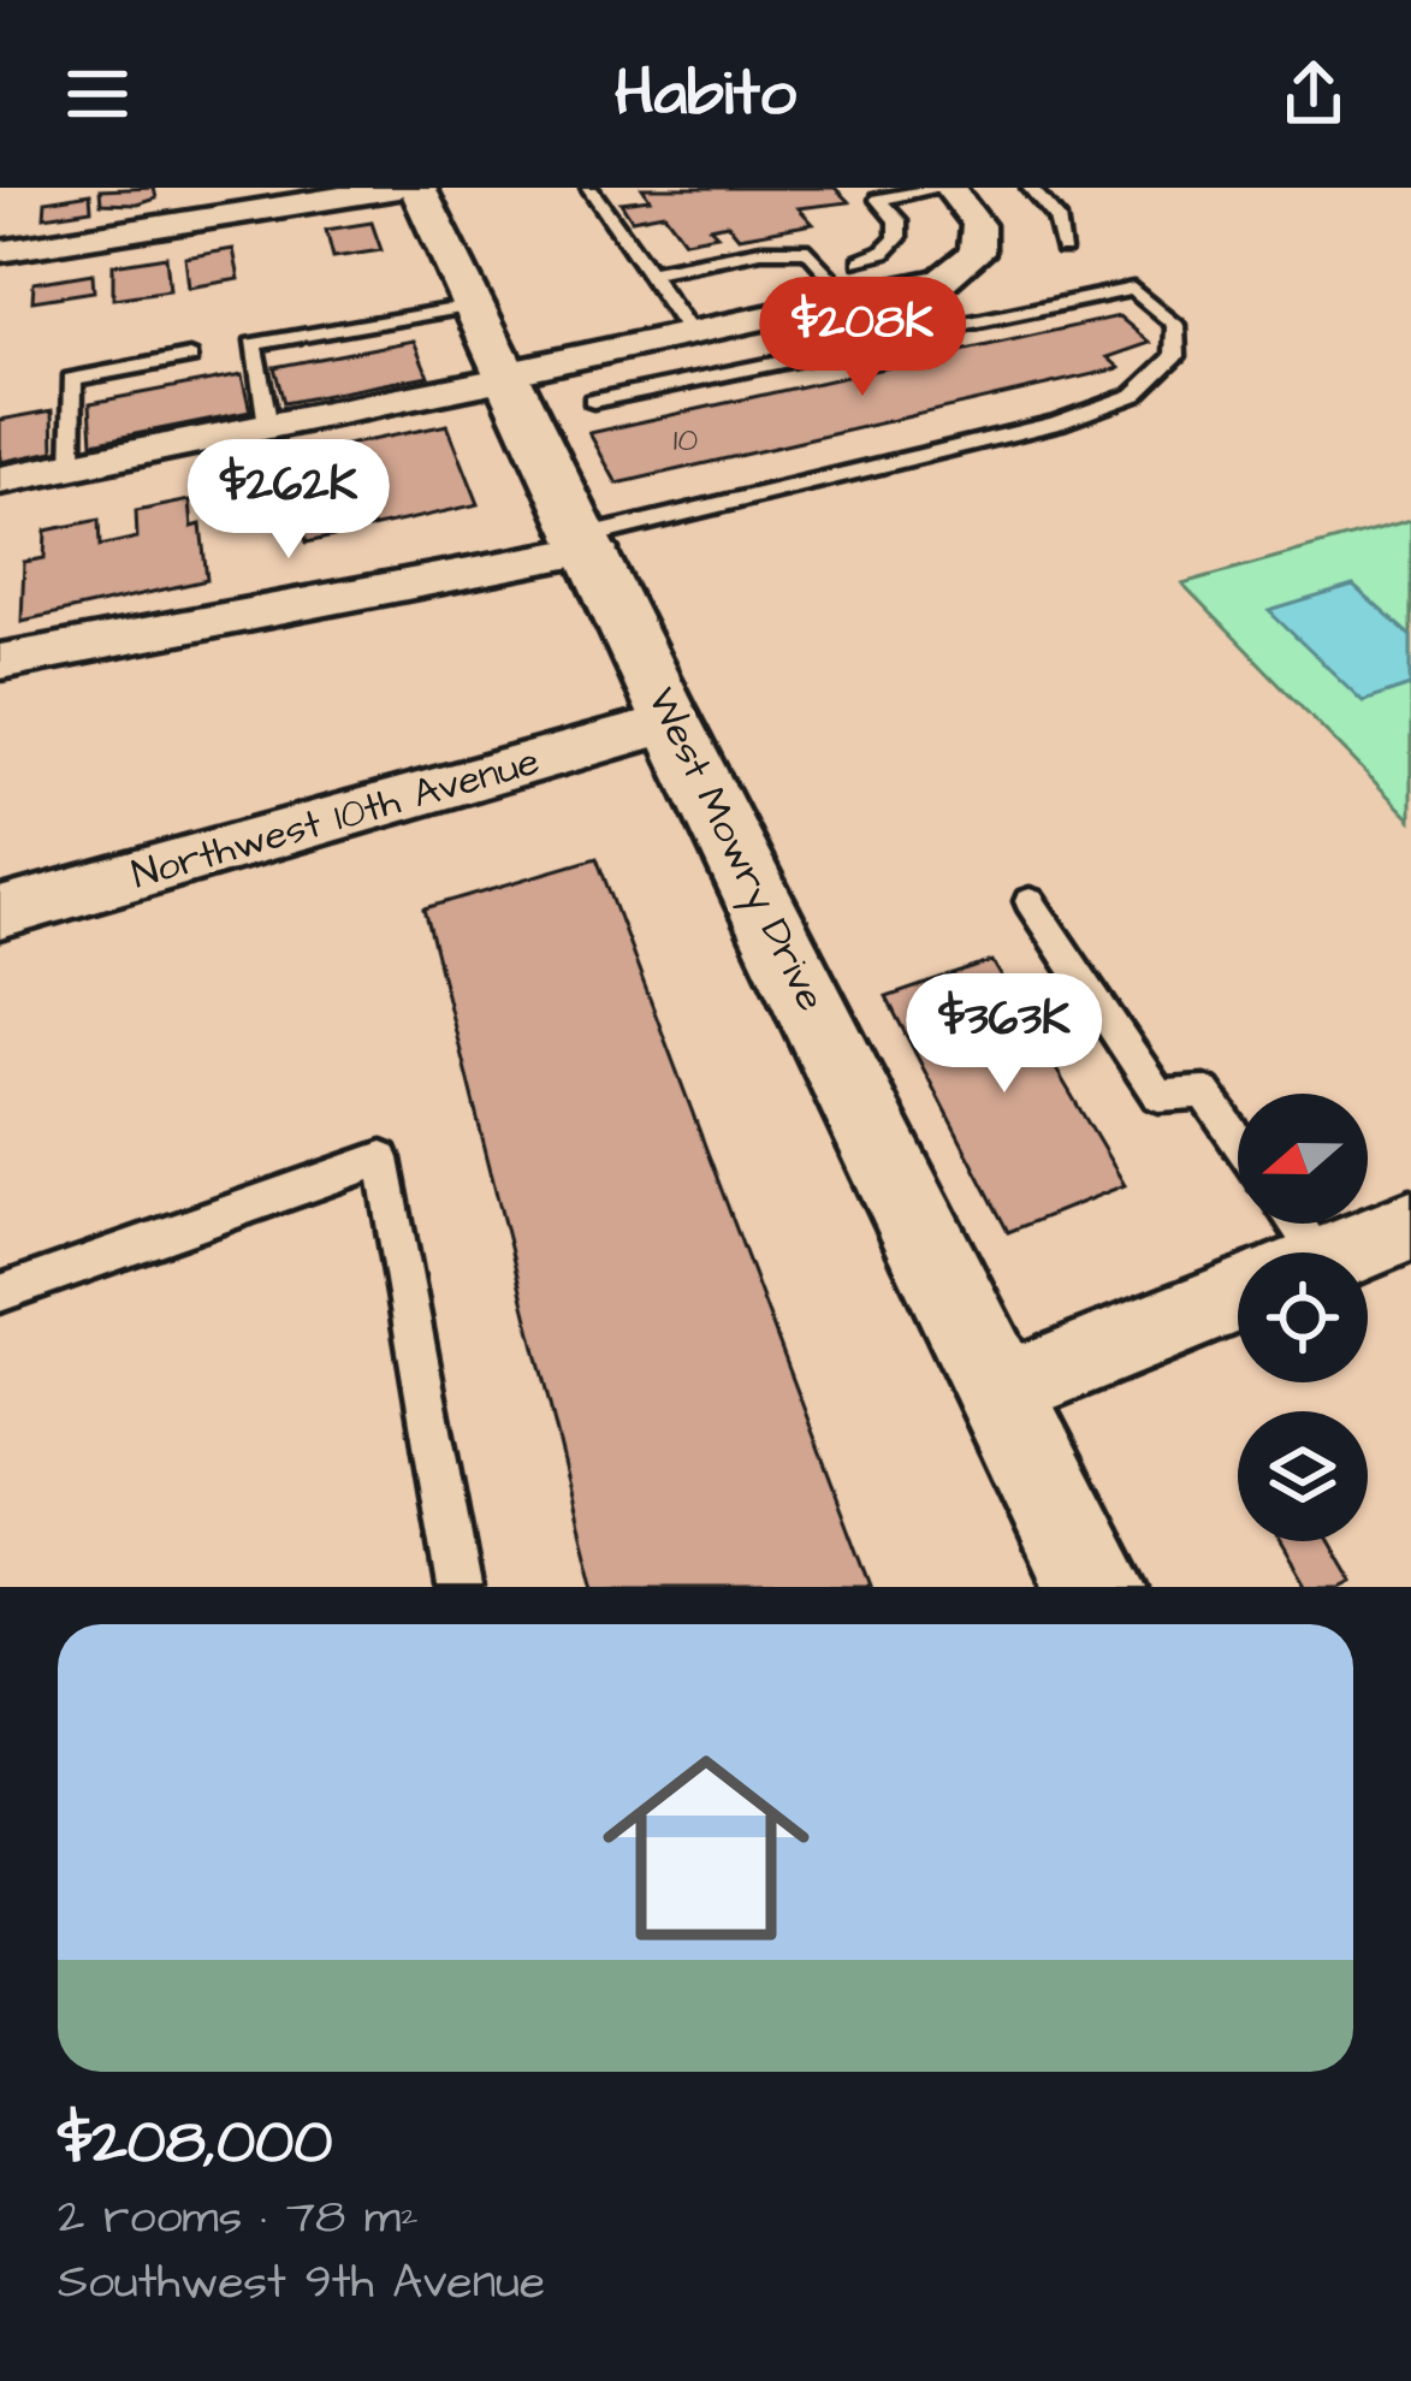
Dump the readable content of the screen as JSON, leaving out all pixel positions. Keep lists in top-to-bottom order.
{
  "streets": {
    "street": ["Northwest 10th Avenue", "West Mowry Drive"]
  },
  "crossings": [
    ["Northwest 10th Avenue", "West Mowry Drive"]
  ],
  "house_numbers": ["10"],
  "north": "left",
  "page": {
    "header": "Habito",
    "price": ["$208K", "$262K", "$363K"],
    "list": [
      {
        "name": "$208,000",
        "note": "2 rooms · 78 m² · Southwest 9th Avenue"
      }
    ]
  }
}
